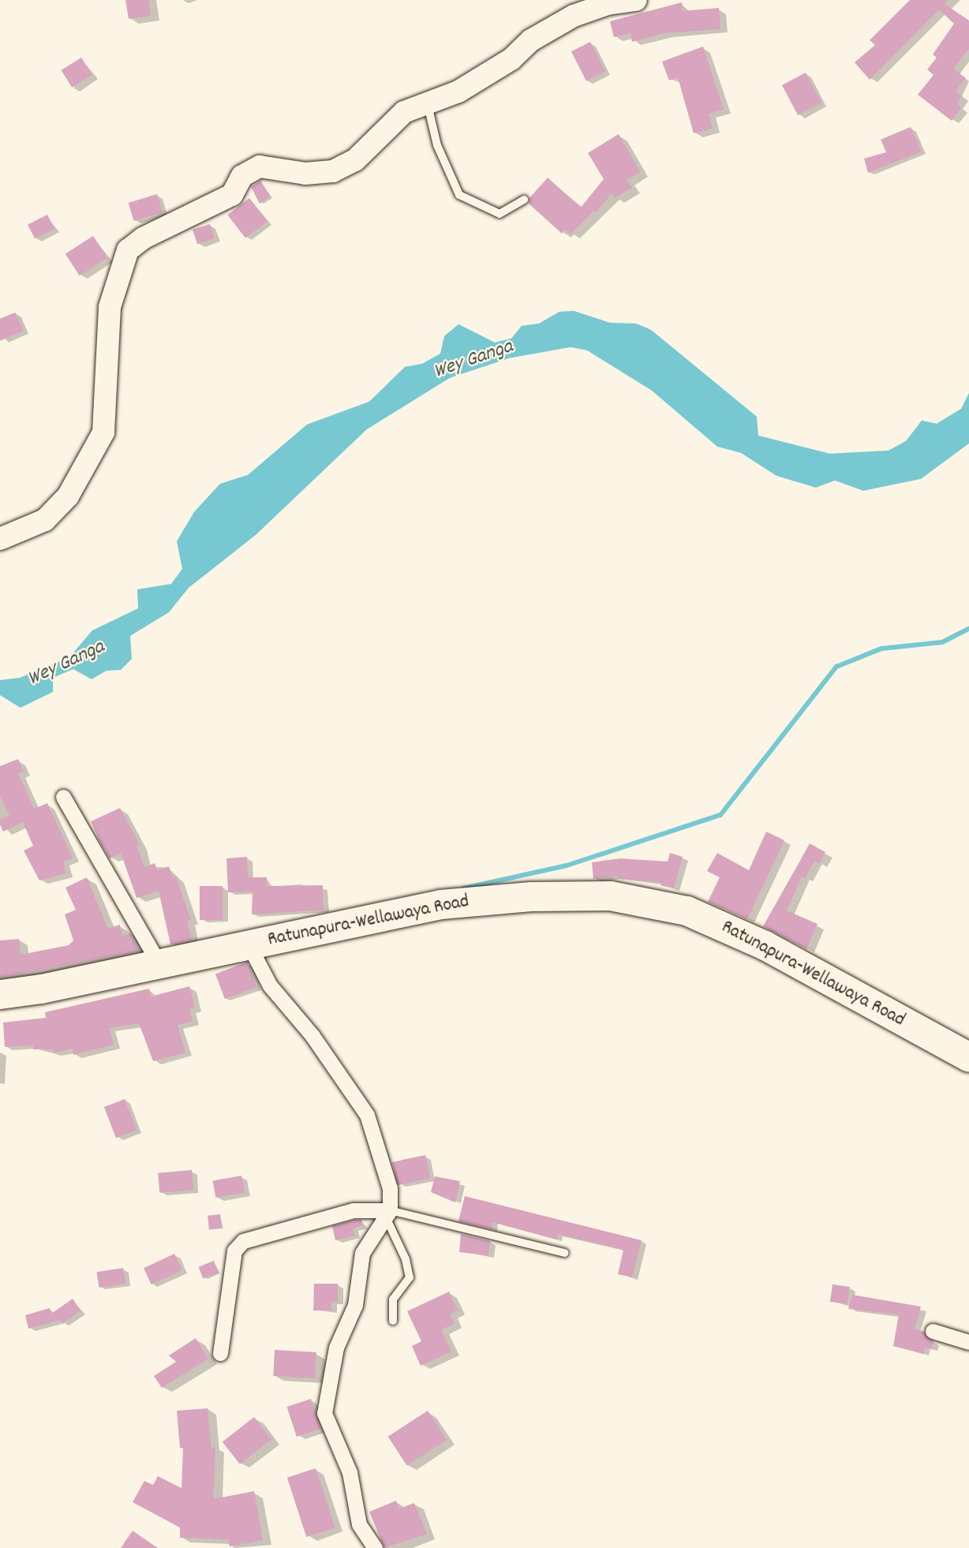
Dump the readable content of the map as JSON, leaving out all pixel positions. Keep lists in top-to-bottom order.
{
  "streets": {
    "highway": ["Ratunapura-Wellawaya Road"]
  },
  "water": ["Wey Ganga"]
}
